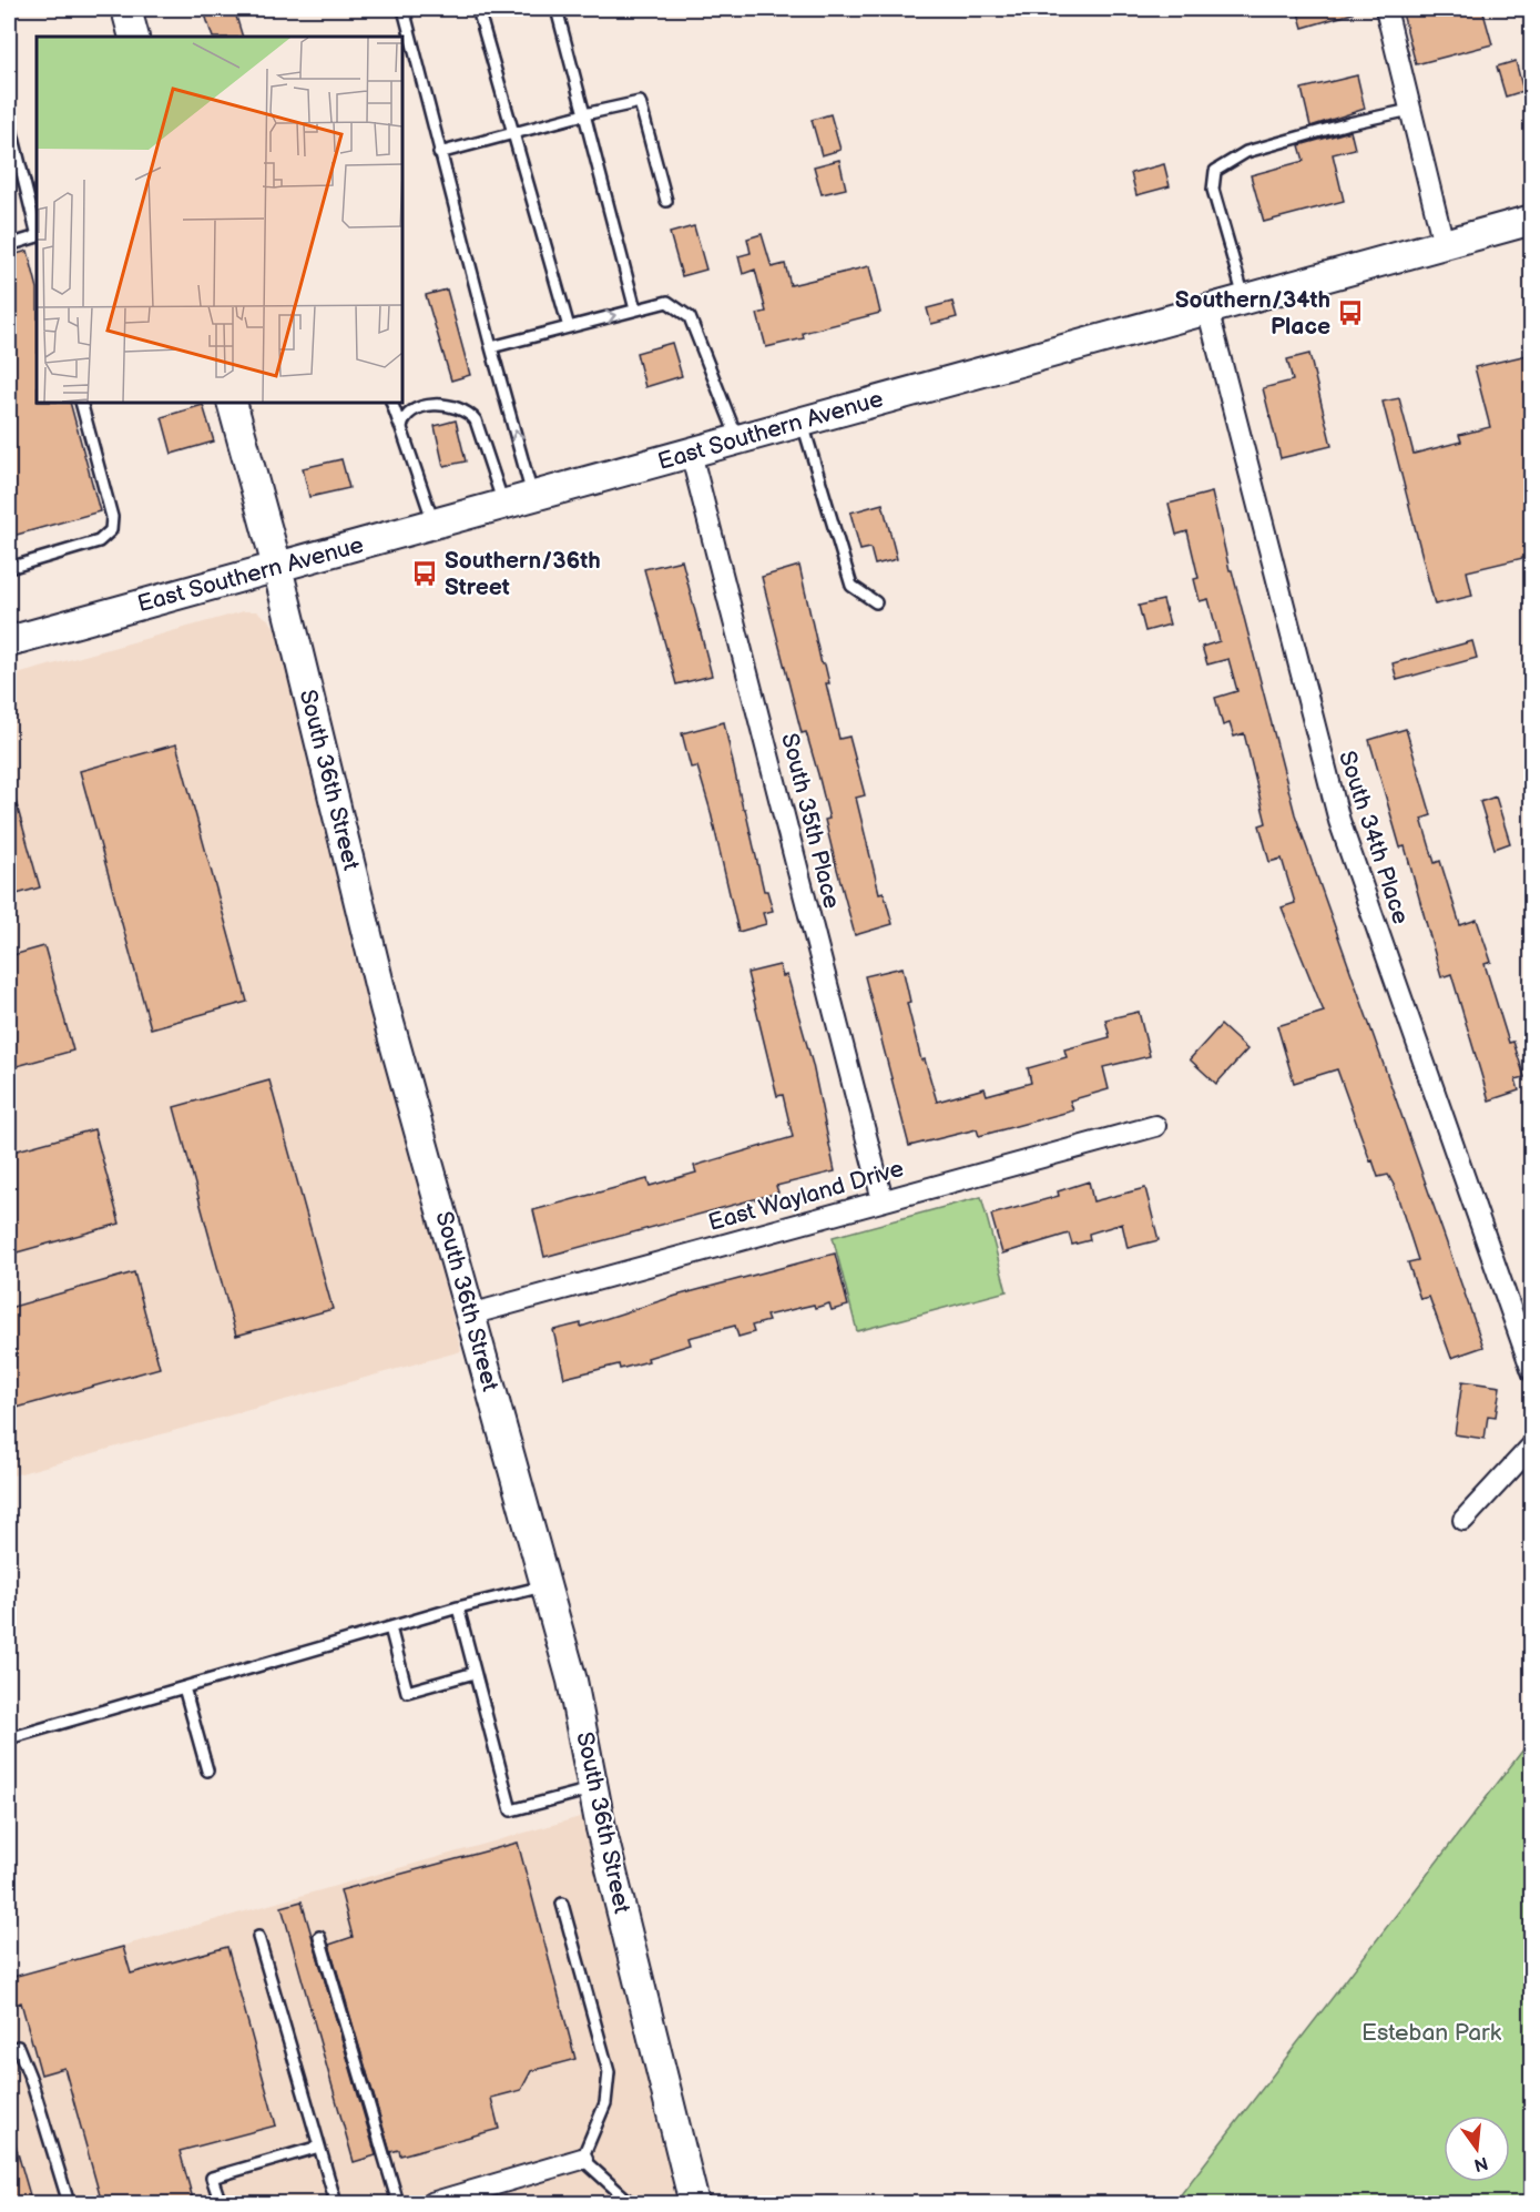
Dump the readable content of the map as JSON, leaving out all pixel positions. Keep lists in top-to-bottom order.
{
  "streets": {
    "street": [
      "East Southern Avenue",
      "South 36th Street",
      "South 35th Place",
      "South 34th Place",
      "East Wayland Drive"
    ]
  },
  "crossings": [
    ["East Southern Avenue", "South 36th Street"],
    ["East Southern Avenue", "South 35th Place"],
    ["East Southern Avenue", "South 34th Place"],
    ["South 36th Street", "East Wayland Drive"],
    ["South 35th Place", "East Wayland Drive"]
  ],
  "parks": ["Esteban Park"],
  "places": {
    "bus stop": ["Southern/34th Place", "Southern/36th Street"]
  },
  "north": "bottom"
}
